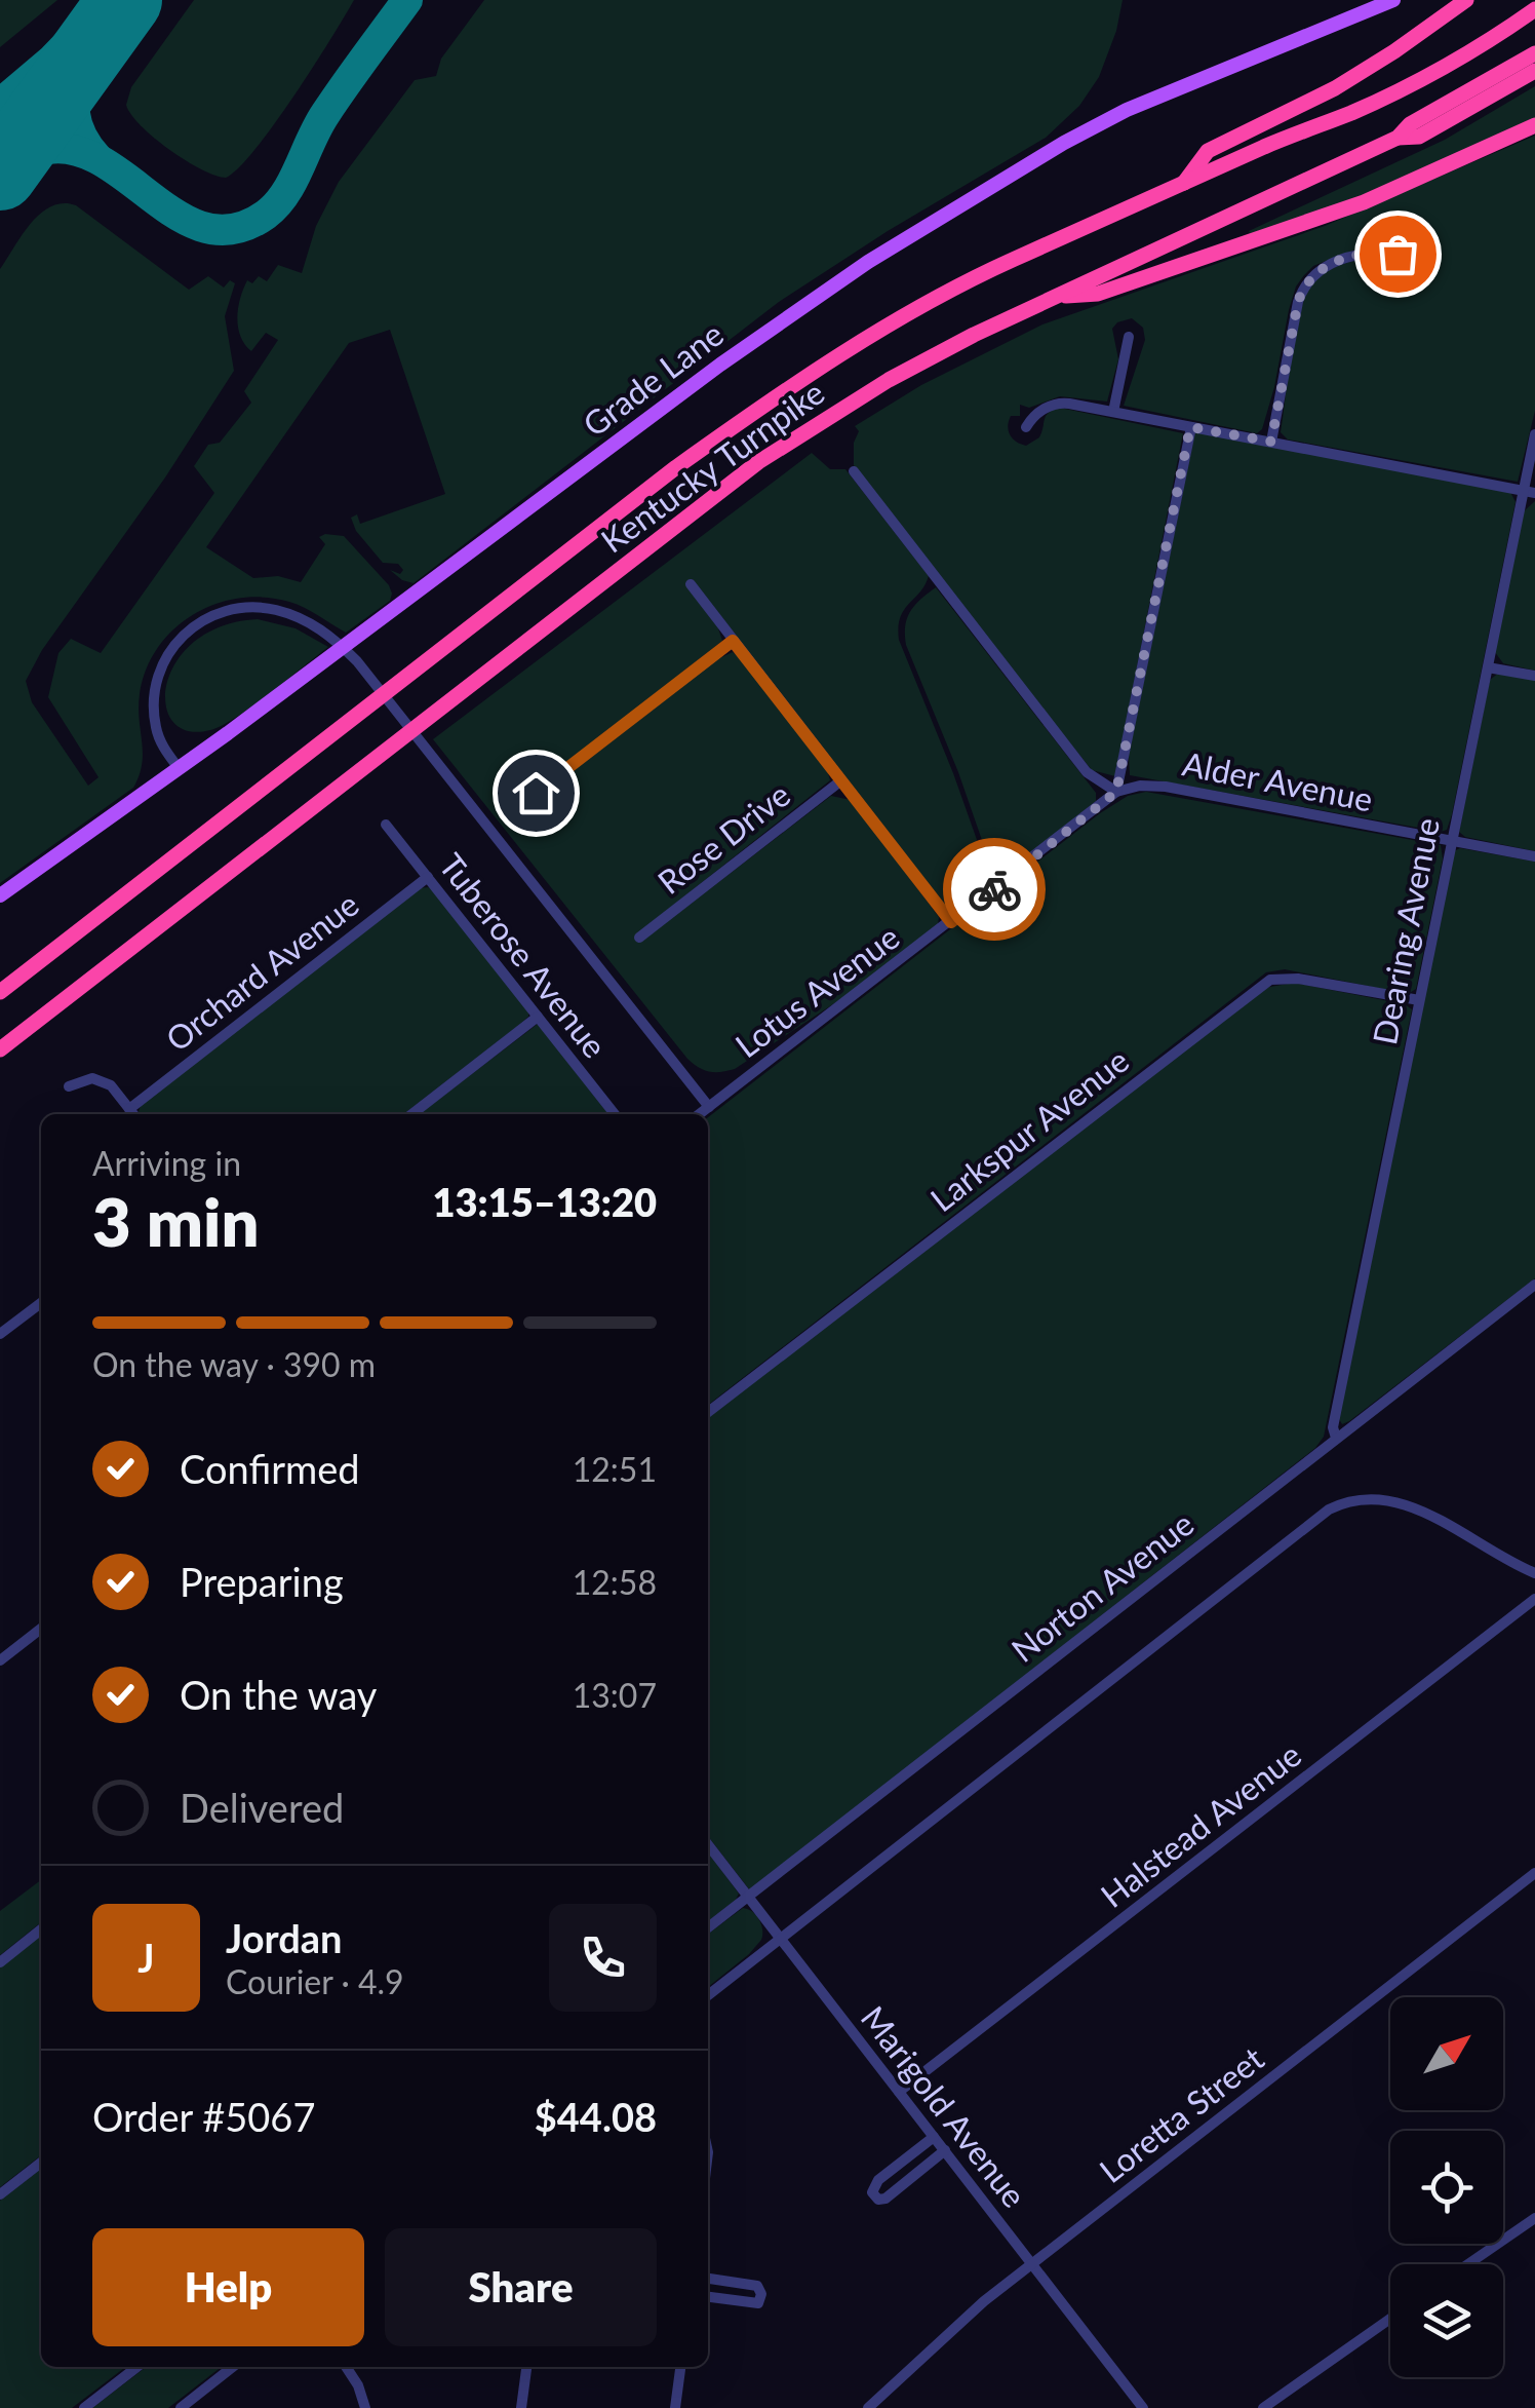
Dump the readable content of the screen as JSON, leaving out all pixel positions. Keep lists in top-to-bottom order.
{
  "streets": {
    "highway": ["Kentucky Turnpike"],
    "main road": ["Grade Lane"],
    "street": [
      "Alder Avenue",
      "Rose Drive",
      "Dearing Avenue",
      "Tuberose Avenue",
      "Orchard Avenue",
      "Lotus Avenue",
      "Larkspur Avenue",
      "Norton Avenue",
      "Halstead Avenue",
      "Marigold Avenue",
      "Loretta Street"
    ]
  },
  "crossings": [
    ["Alder Avenue", "Dearing Avenue"],
    ["Alder Avenue", "Lotus Avenue"],
    ["Dearing Avenue", "Larkspur Avenue"],
    ["Dearing Avenue", "Norton Avenue"],
    ["Tuberose Avenue", "Orchard Avenue"],
    ["Norton Avenue", "Marigold Avenue"],
    ["Halstead Avenue", "Marigold Avenue"],
    ["Marigold Avenue", "Loretta Street"]
  ],
  "north": "top right",
  "page": {
    "heading": ["3 min", "Arriving in", "13:15–13:20"],
    "panel": [
      "Jordan",
      "Courier · 4.9",
      "Order #5067",
      "$44.08"
    ],
    "bar": "On the way · 390 m",
    "list": [
      ["Confirmed", "12:51"],
      ["Preparing", "12:58"],
      ["On the way", "13:07"],
      "Delivered"
    ],
    "round": "J",
    "buttons": ["Help", "Share"]
  }
}
